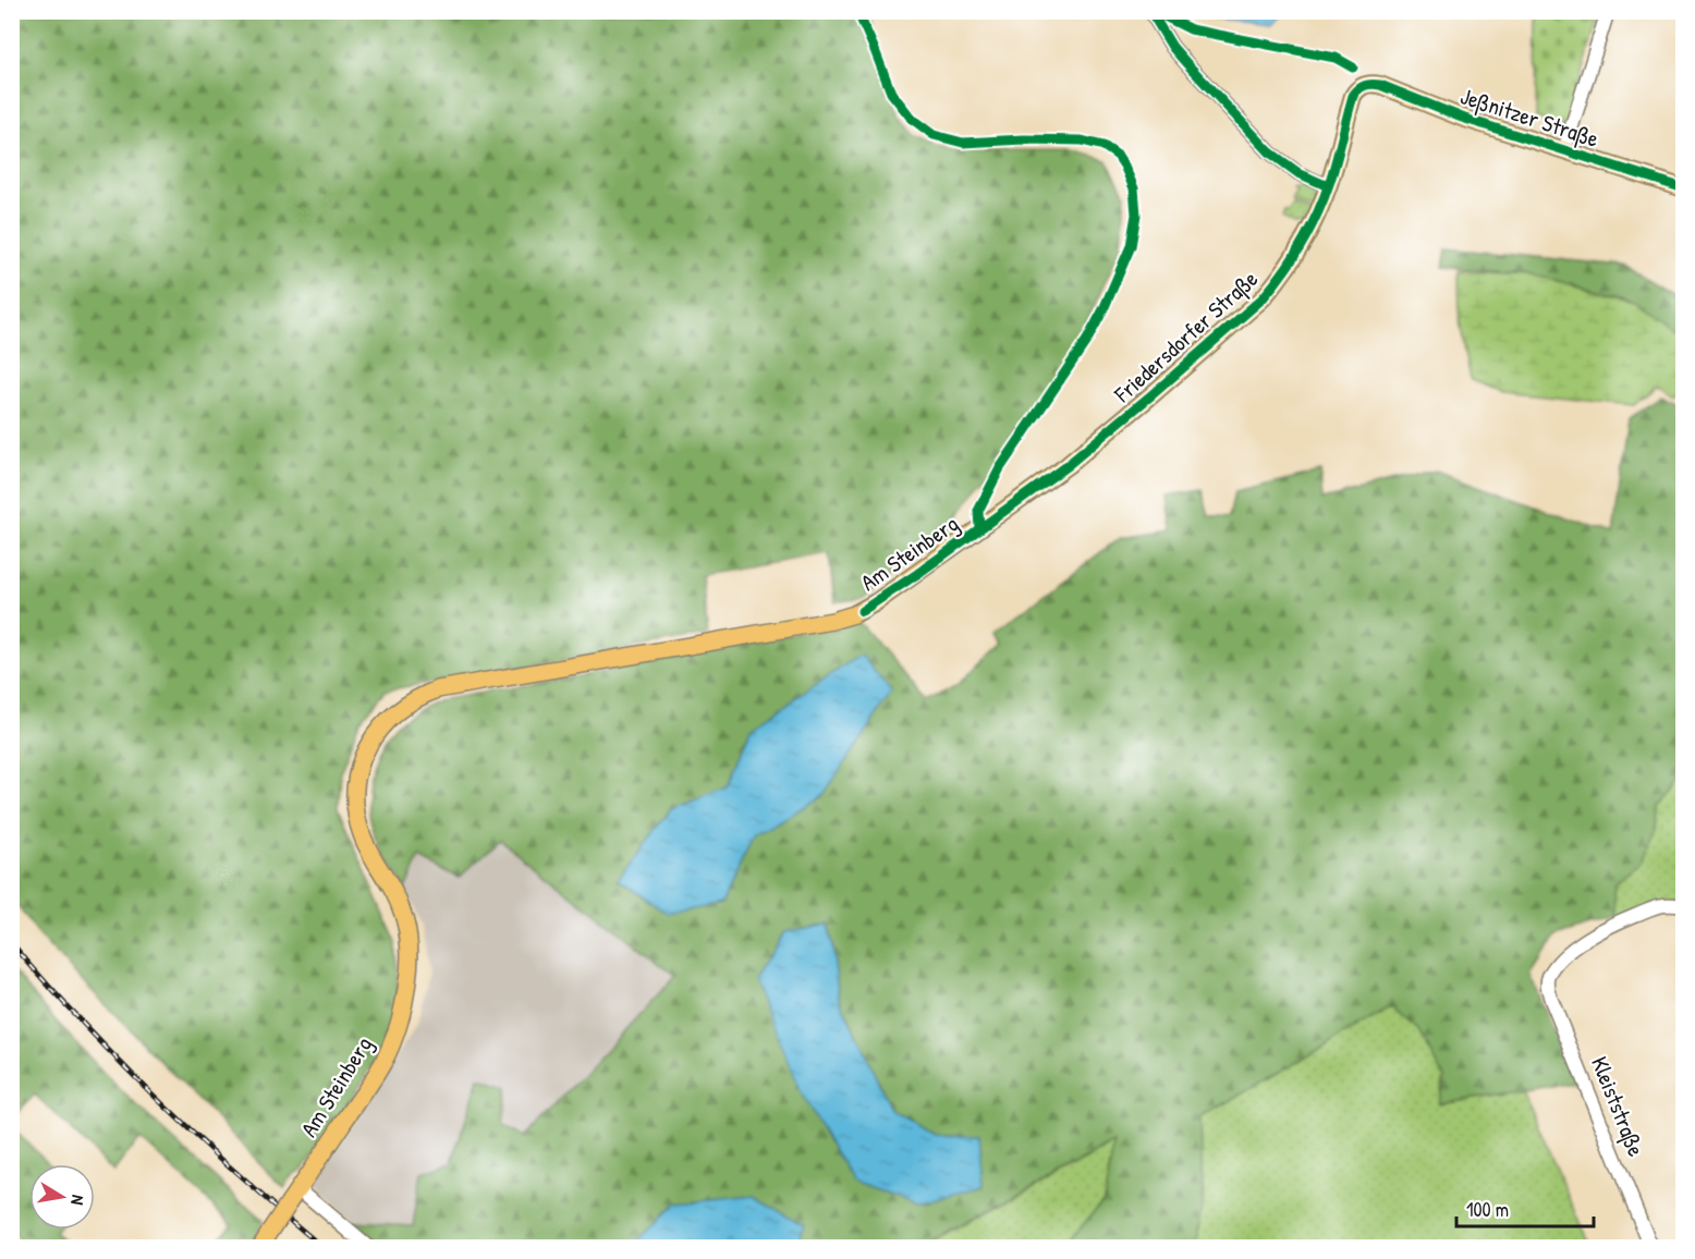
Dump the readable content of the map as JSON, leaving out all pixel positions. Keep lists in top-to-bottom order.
{
  "streets": {
    "main road": ["Jeßnitzer Straße", "Friedersdorfer Straße", "Am Steinberg"],
    "street": ["Kleiststraße"]
  },
  "crossings": [
    ["Jeßnitzer Straße", "Friedersdorfer Straße"],
    ["Friedersdorfer Straße", "Am Steinberg"]
  ],
  "scale_bar": "100 m",
  "north": "right"
}
